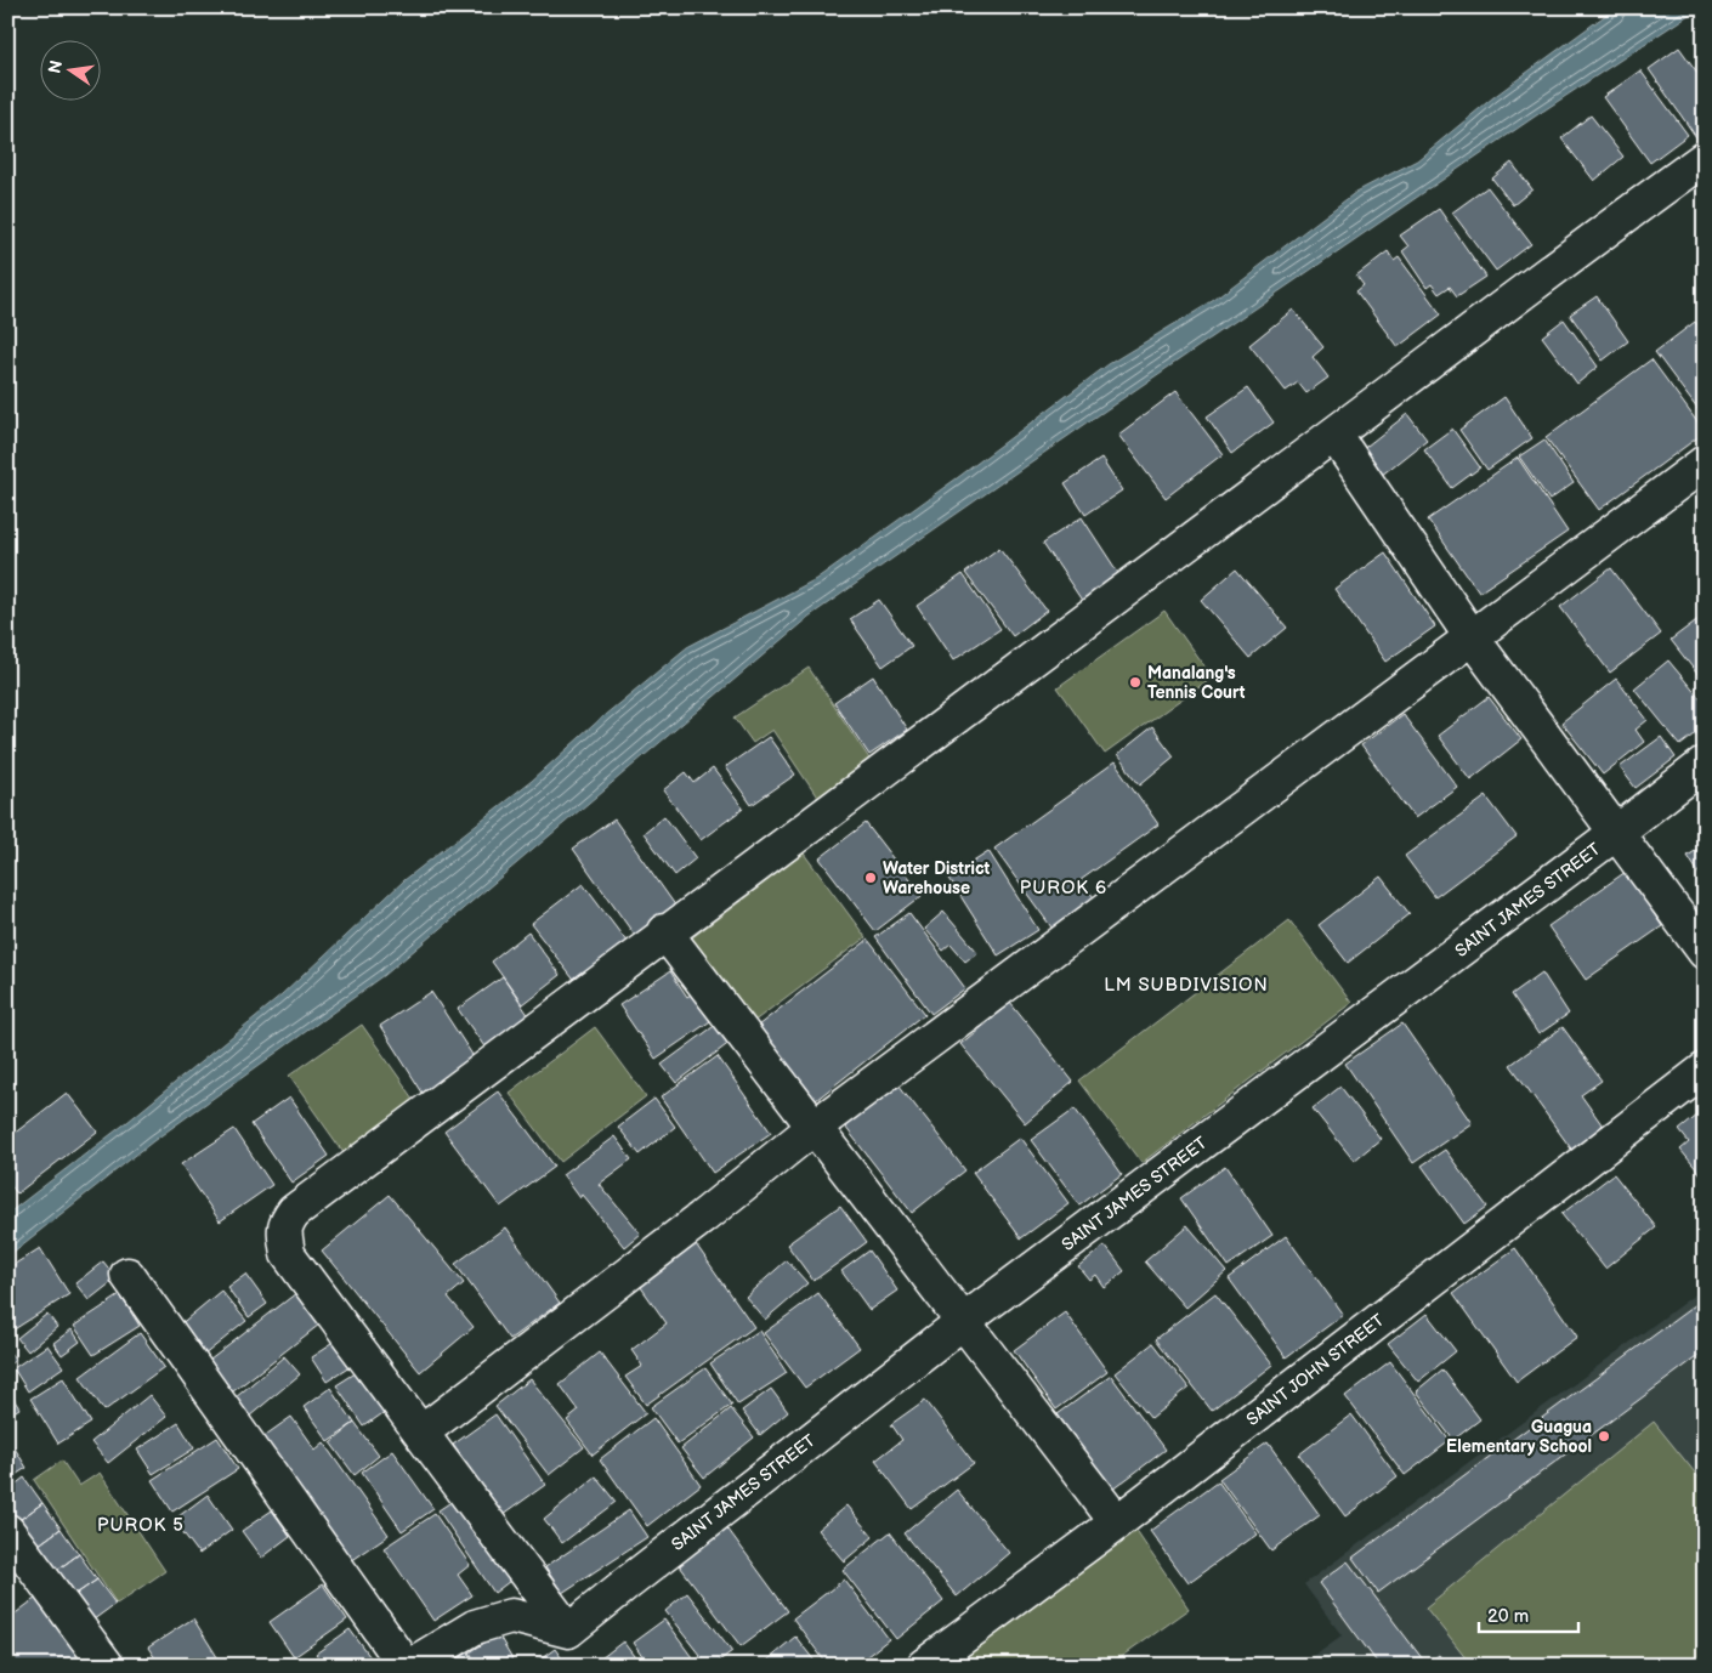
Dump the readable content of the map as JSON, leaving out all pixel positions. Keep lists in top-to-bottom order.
{
  "streets": {
    "street": ["SAINT JAMES STREET", "SAINT JOHN STREET"]
  },
  "districts": ["PUROK 6", "LM SUBDIVISION", "PUROK 5"],
  "places": ["Manalang's Tennis Court", "Water District Warehouse", "Guagua Elementary School"],
  "scale_bar": "20 m",
  "north": "left"
}
